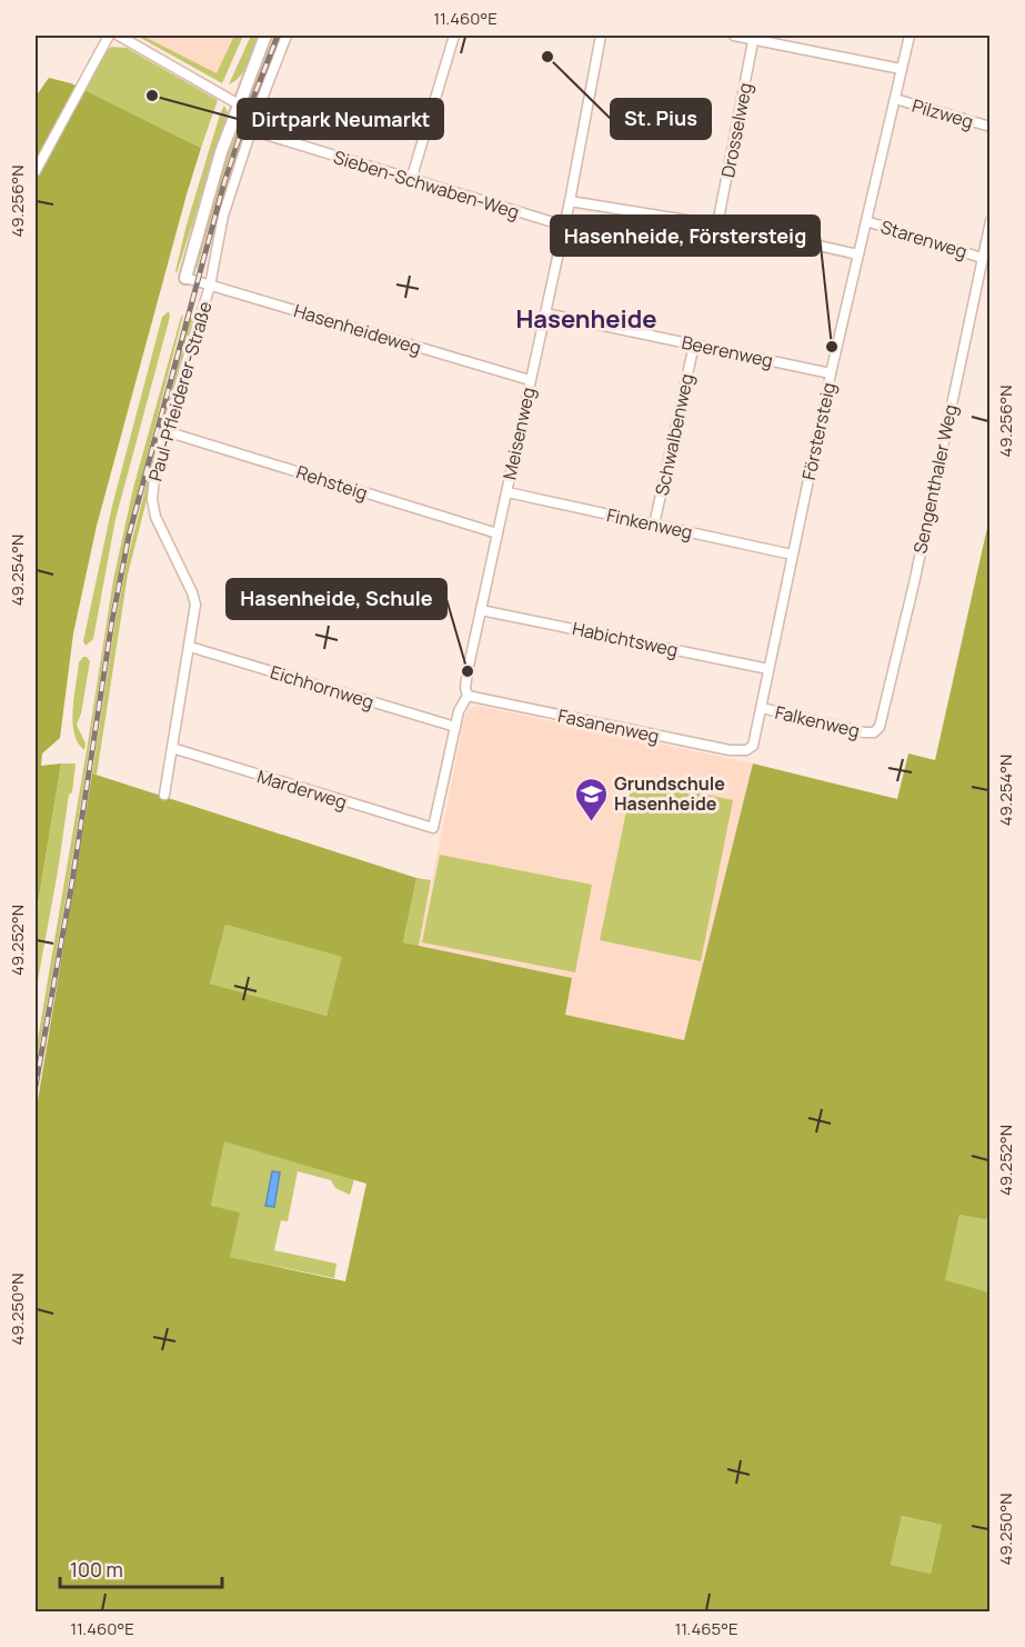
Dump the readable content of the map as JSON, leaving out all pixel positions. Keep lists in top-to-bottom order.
{
  "streets": {
    "street": [
      "Pilzweg",
      "Drosselweg",
      "Sieben-Schwaben-Weg",
      "Starenweg",
      "Hasenheideweg",
      "Beerenweg",
      "Paul-Pfleiderer-Straße",
      "Förstersteig",
      "Meisenweg",
      "Schwalbenweg",
      "Sengenthaler Weg",
      "Rehsteig",
      "Finkenweg",
      "Habichtsweg",
      "Eichhornweg",
      "Falkenweg",
      "Fasanenweg",
      "Marderweg"
    ]
  },
  "crossings": [
    ["Pilzweg", "Förstersteig"],
    ["Sieben-Schwaben-Weg", "Paul-Pfleiderer-Straße"],
    ["Sieben-Schwaben-Weg", "Meisenweg"],
    ["Starenweg", "Förstersteig"],
    ["Starenweg", "Sengenthaler Weg"],
    ["Hasenheideweg", "Paul-Pfleiderer-Straße"],
    ["Hasenheideweg", "Meisenweg"],
    ["Beerenweg", "Förstersteig"],
    ["Beerenweg", "Meisenweg"],
    ["Beerenweg", "Schwalbenweg"],
    ["Paul-Pfleiderer-Straße", "Rehsteig"],
    ["Paul-Pfleiderer-Straße", "Eichhornweg"],
    ["Paul-Pfleiderer-Straße", "Marderweg"],
    ["Förstersteig", "Finkenweg"],
    ["Förstersteig", "Habichtsweg"],
    ["Förstersteig", "Falkenweg"],
    ["Förstersteig", "Fasanenweg"],
    ["Meisenweg", "Rehsteig"],
    ["Meisenweg", "Finkenweg"],
    ["Meisenweg", "Habichtsweg"],
    ["Meisenweg", "Eichhornweg"],
    ["Meisenweg", "Fasanenweg"],
    ["Meisenweg", "Marderweg"],
    ["Schwalbenweg", "Finkenweg"],
    ["Sengenthaler Weg", "Falkenweg"]
  ],
  "districts": ["Hasenheide"],
  "places": {
    "other": [
      "St. Pius",
      "Dirtpark Neumarkt",
      "Hasenheide, Förstersteig",
      "Hasenheide, Schule"
    ],
    "school or university": ["Grundschule Hasenheide"]
  },
  "scale_bar": "100 m",
  "coordinates": [
    "11.460°E",
    "49.256°N",
    "49.254°N",
    "49.252°N",
    "49.250°N",
    "11.465°E"
  ]
}
